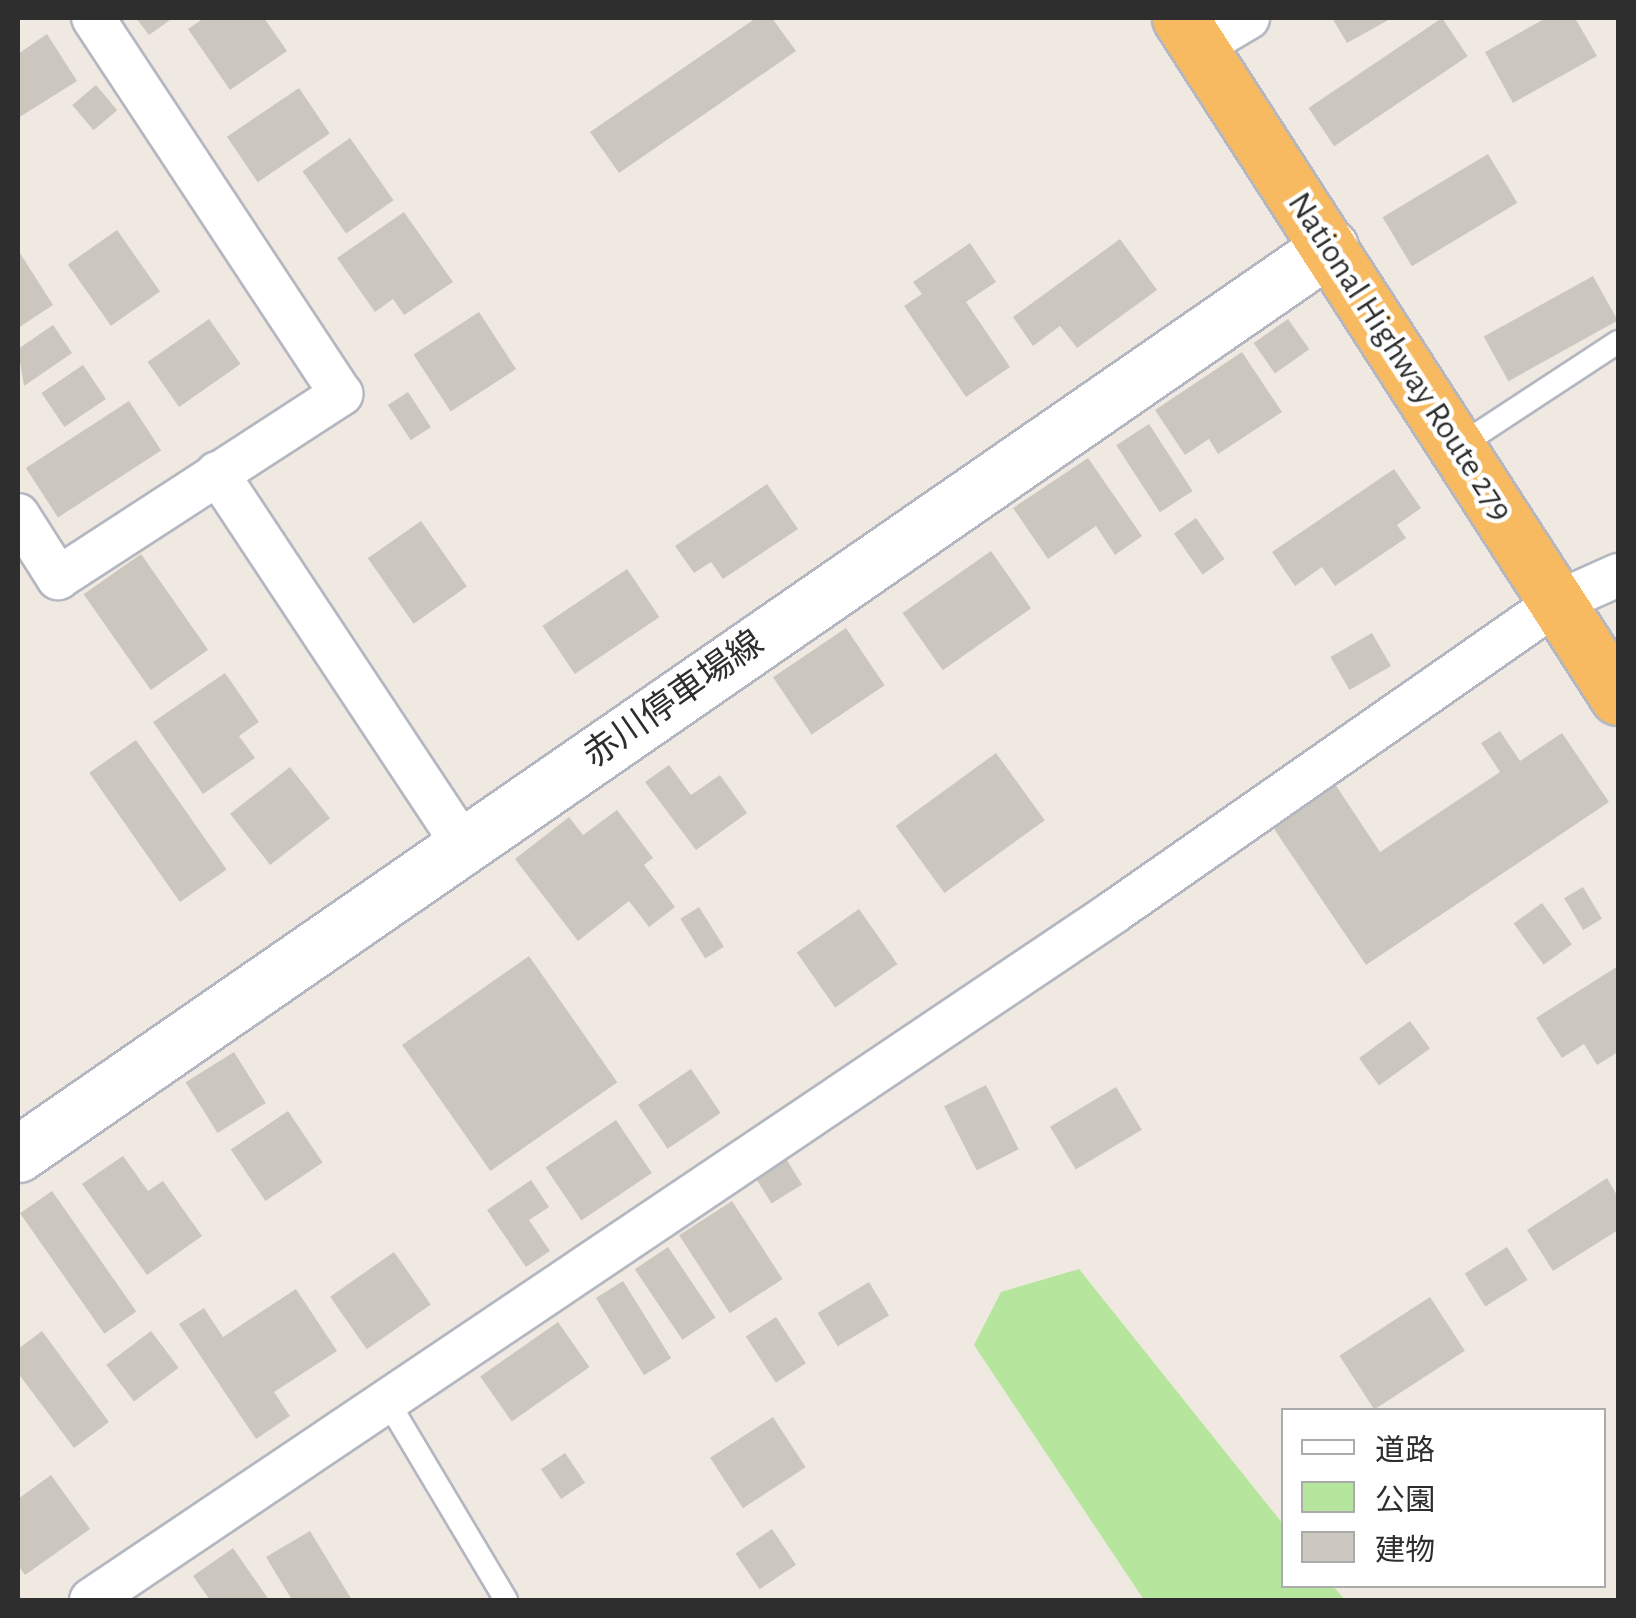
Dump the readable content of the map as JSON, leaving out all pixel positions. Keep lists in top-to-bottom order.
{
  "streets": {
    "highway": ["National Highway Route 279"],
    "main road": ["赤川停車場線"]
  },
  "crossings": [
    ["National Highway Route 279", "赤川停車場線"]
  ],
  "legend": ["道路", "公園", "建物"]
}
